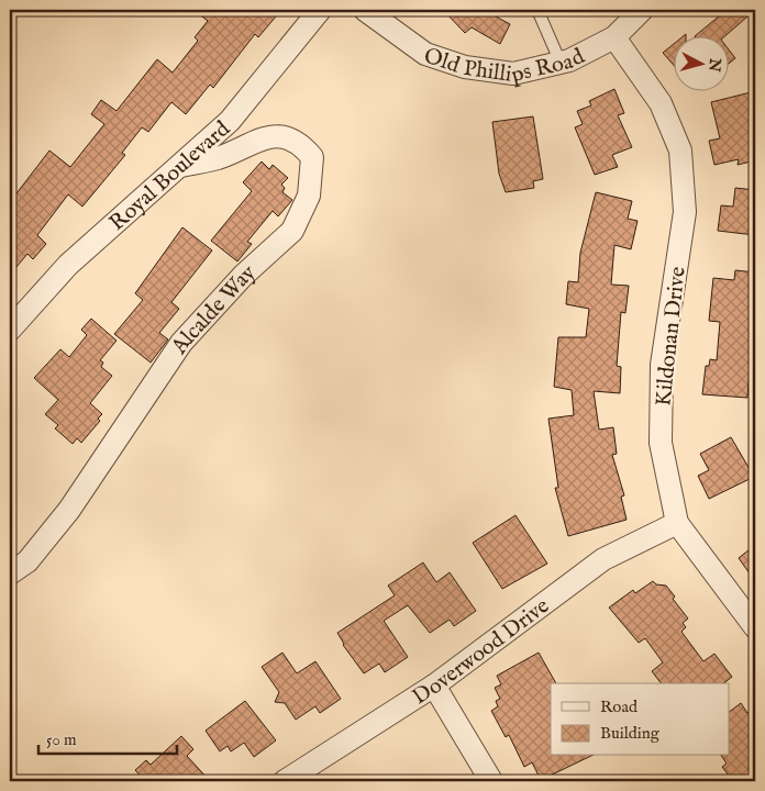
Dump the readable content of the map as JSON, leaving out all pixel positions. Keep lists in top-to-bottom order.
{
  "streets": {
    "street": [
      "Old Phillips Road",
      "Royal Boulevard",
      "Alcalde Way",
      "Kildonan Drive",
      "Doverwood Drive"
    ]
  },
  "crossings": [
    ["Old Phillips Road", "Kildonan Drive"],
    ["Royal Boulevard", "Alcalde Way"],
    ["Kildonan Drive", "Doverwood Drive"]
  ],
  "legend": ["Road", "Building"],
  "scale_bar": "50 m",
  "north": "right"
}
